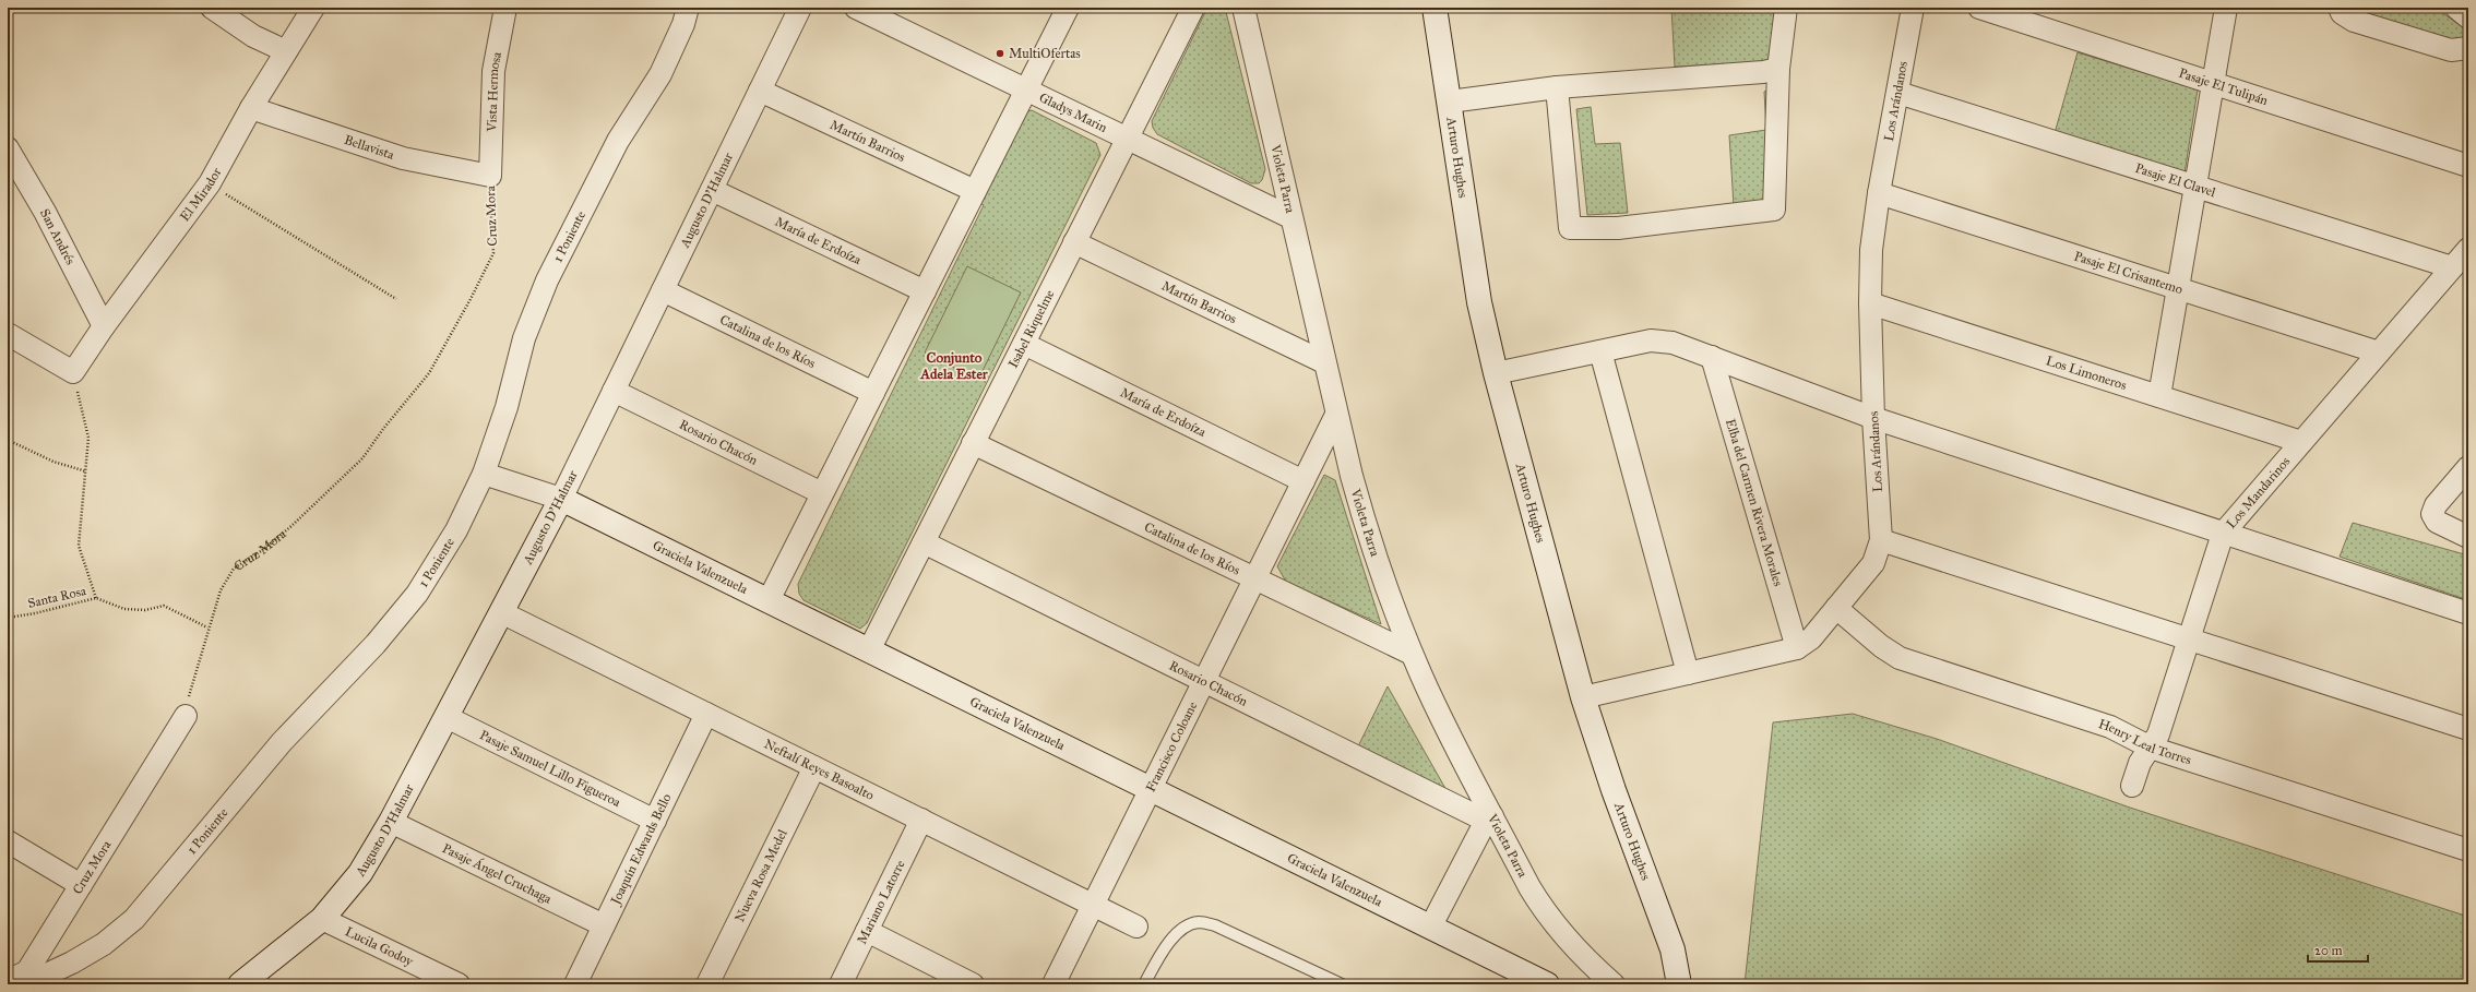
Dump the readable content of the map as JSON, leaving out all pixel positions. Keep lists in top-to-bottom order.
{
  "streets": {
    "street": [
      "Pasaje El Tulipán",
      "Vista Hermosa",
      "Los Arándanos",
      "Gladys Marin",
      "Martín Barrios",
      "Bellavista",
      "Arturo Hughes",
      "Violeta Parra",
      "Pasaje El Clavel",
      "El Mirador",
      "Augusto D'Halmar",
      "Cruz Mora",
      "San Andrés",
      "1 Poniente",
      "María de Erdoíza",
      "Pasaje El Crisantemo",
      "Isabel Riquelme",
      "Catalina de los Ríos",
      "Los Limoneros",
      "Rosario Chacón",
      "Los Mandarinos",
      "Elba del Carmen Rivera Morales",
      "Graciela Valenzuela",
      "Henry Leal Torres",
      "Francisco Coloane",
      "Pasaje Samuel Lillo Figueroa",
      "Neftalí Reyes Basoalto",
      "Joaquín Edwards Bello",
      "Pasaje Ángel Cruchaga",
      "Nueva Rosa Medel",
      "Mariano Latorre",
      "Lucila Godoy"
    ],
    "path": ["Santa Rosa"]
  },
  "crossings": [
    ["Vista Hermosa", "Bellavista"],
    ["Vista Hermosa", "Cruz Mora"],
    ["Los Arándanos", "Arturo Hughes"],
    ["Los Arándanos", "Pasaje El Clavel"],
    ["Los Arándanos", "Pasaje El Crisantemo"],
    ["Los Arándanos", "Los Limoneros"],
    ["Los Arándanos", "Elba del Carmen Rivera Morales"],
    ["Los Arándanos", "Henry Leal Torres"],
    ["Gladys Marin", "Violeta Parra"],
    ["Gladys Marin", "Isabel Riquelme"],
    ["Martín Barrios", "Violeta Parra"],
    ["Martín Barrios", "Augusto D'Halmar"],
    ["Martín Barrios", "Isabel Riquelme"],
    ["Bellavista", "El Mirador"],
    ["Bellavista", "Cruz Mora"],
    ["Violeta Parra", "Catalina de los Ríos"],
    ["Violeta Parra", "Rosario Chacón"],
    ["Violeta Parra", "Francisco Coloane"],
    ["Pasaje El Clavel", "Los Mandarinos"],
    ["El Mirador", "San Andrés"],
    ["Augusto D'Halmar", "María de Erdoíza"],
    ["Augusto D'Halmar", "Catalina de los Ríos"],
    ["Augusto D'Halmar", "Rosario Chacón"],
    ["Augusto D'Halmar", "Graciela Valenzuela"],
    ["Augusto D'Halmar", "Pasaje Samuel Lillo Figueroa"],
    ["Augusto D'Halmar", "Neftalí Reyes Basoalto"],
    ["Augusto D'Halmar", "Pasaje Ángel Cruchaga"],
    ["Augusto D'Halmar", "Lucila Godoy"],
    ["Cruz Mora", "1 Poniente"],
    ["Cruz Mora", "Santa Rosa"],
    ["1 Poniente", "Graciela Valenzuela"],
    ["María de Erdoíza", "Isabel Riquelme"],
    ["María de Erdoíza", "Francisco Coloane"],
    ["Pasaje El Crisantemo", "Los Mandarinos"],
    ["Isabel Riquelme", "Catalina de los Ríos"],
    ["Isabel Riquelme", "Rosario Chacón"],
    ["Isabel Riquelme", "Graciela Valenzuela"],
    ["Catalina de los Ríos", "Francisco Coloane"],
    ["Los Limoneros", "Los Mandarinos"],
    ["Rosario Chacón", "Francisco Coloane"],
    ["Los Mandarinos", "Henry Leal Torres"],
    ["Graciela Valenzuela", "Francisco Coloane"],
    ["Francisco Coloane", "Neftalí Reyes Basoalto"],
    ["Pasaje Samuel Lillo Figueroa", "Joaquín Edwards Bello"],
    ["Neftalí Reyes Basoalto", "Joaquín Edwards Bello"],
    ["Neftalí Reyes Basoalto", "Nueva Rosa Medel"],
    ["Neftalí Reyes Basoalto", "Mariano Latorre"],
    ["Joaquín Edwards Bello", "Pasaje Ángel Cruchaga"]
  ],
  "districts": ["Conjunto Adela Ester"],
  "places": ["MultiOfertas"],
  "scale_bar": "20 m"
}
